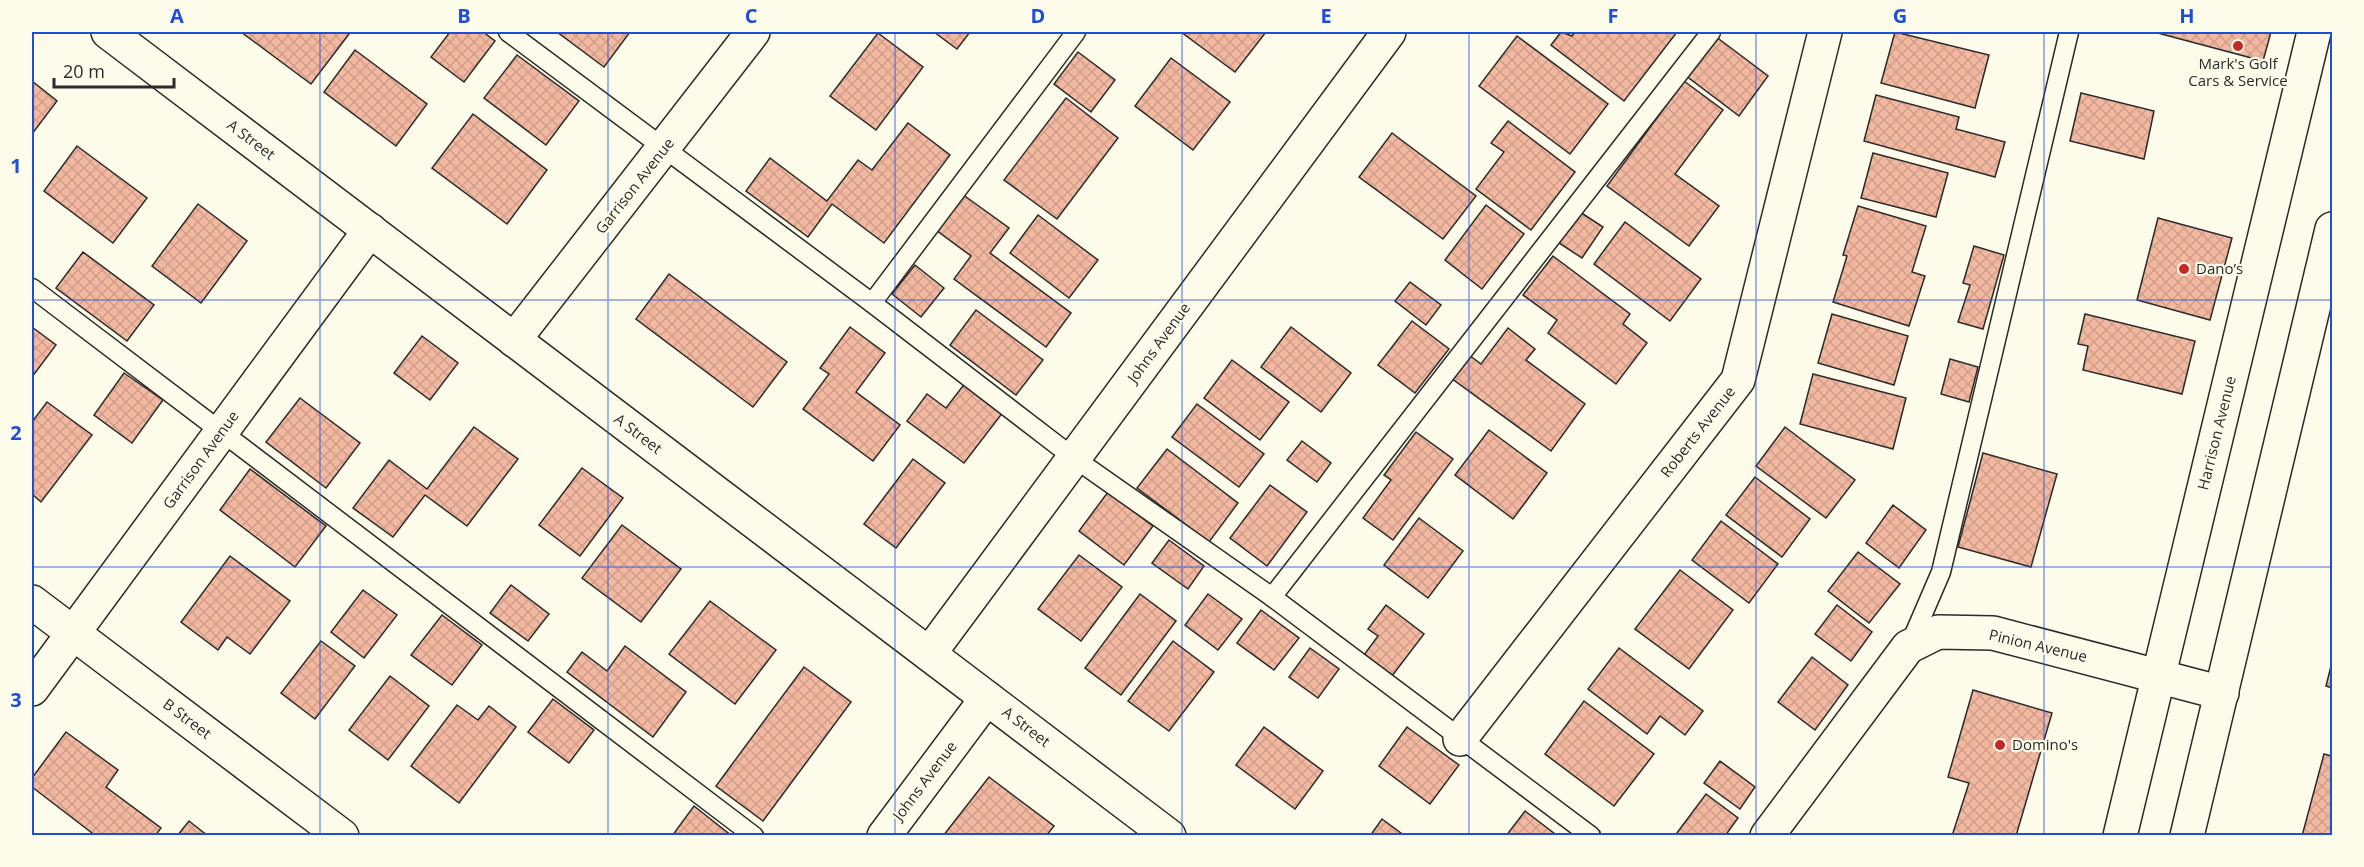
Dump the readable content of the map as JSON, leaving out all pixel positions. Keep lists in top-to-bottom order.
{
  "streets": {
    "street": [
      "A Street",
      "Garrison Avenue",
      "Johns Avenue",
      "Roberts Avenue",
      "Harrison Avenue",
      "Pinion Avenue",
      "B Street"
    ]
  },
  "crossings": [
    ["A Street", "Garrison Avenue"],
    ["A Street", "Johns Avenue"],
    ["Garrison Avenue", "B Street"],
    ["Harrison Avenue", "Pinion Avenue"]
  ],
  "places": ["Mark's Golf Cars & Service", "Dano’s", "Domino's"],
  "scale_bar": "20 m",
  "grid": {
    "columns": [
      "A",
      "B",
      "C",
      "D",
      "E",
      "F",
      "G",
      "H"
    ],
    "rows": ["1", "2", "3"]
  }
}
